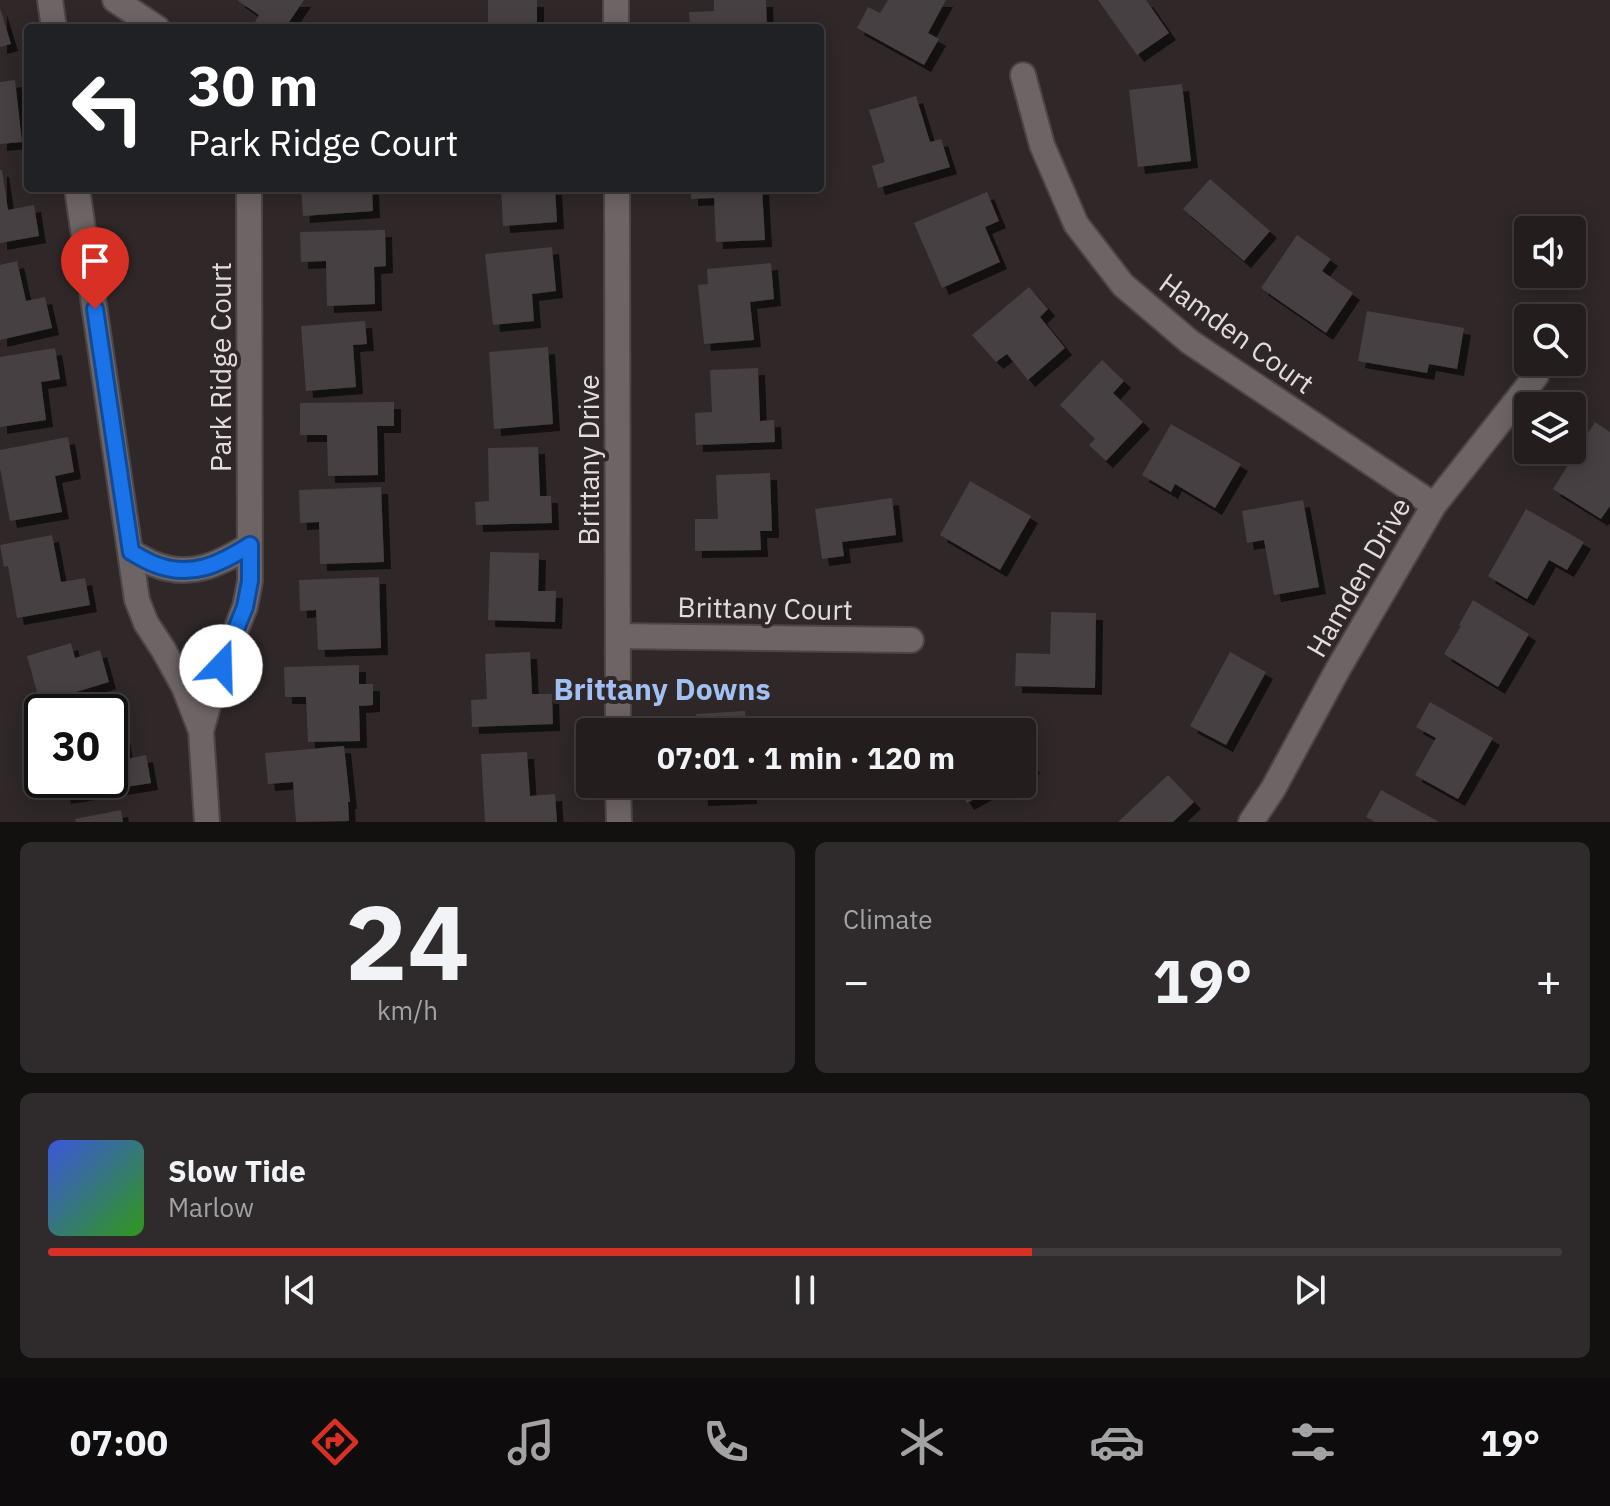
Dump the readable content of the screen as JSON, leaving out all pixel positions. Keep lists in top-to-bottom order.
{
  "streets": {
    "street": [
      "Hamden Court",
      "Park Ridge Court",
      "Brittany Drive",
      "Hamden Drive",
      "Brittany Court"
    ]
  },
  "crossings": [
    ["Hamden Court", "Hamden Drive"],
    ["Brittany Drive", "Brittany Court"]
  ],
  "districts": ["Brittany Downs"],
  "page": {
    "turn": ["30 m", "Park Ridge Court"],
    "limit": "30",
    "trip": "07:01 · 1 min · 120 m",
    "tile": [
      ["24", "km/h"],
      "Climate"
    ],
    "heat": ["−", "19°", "+"],
    "song": ["Slow Tide", "Marlow"],
    "tabs": ["07:00", "19°"]
  }
}
